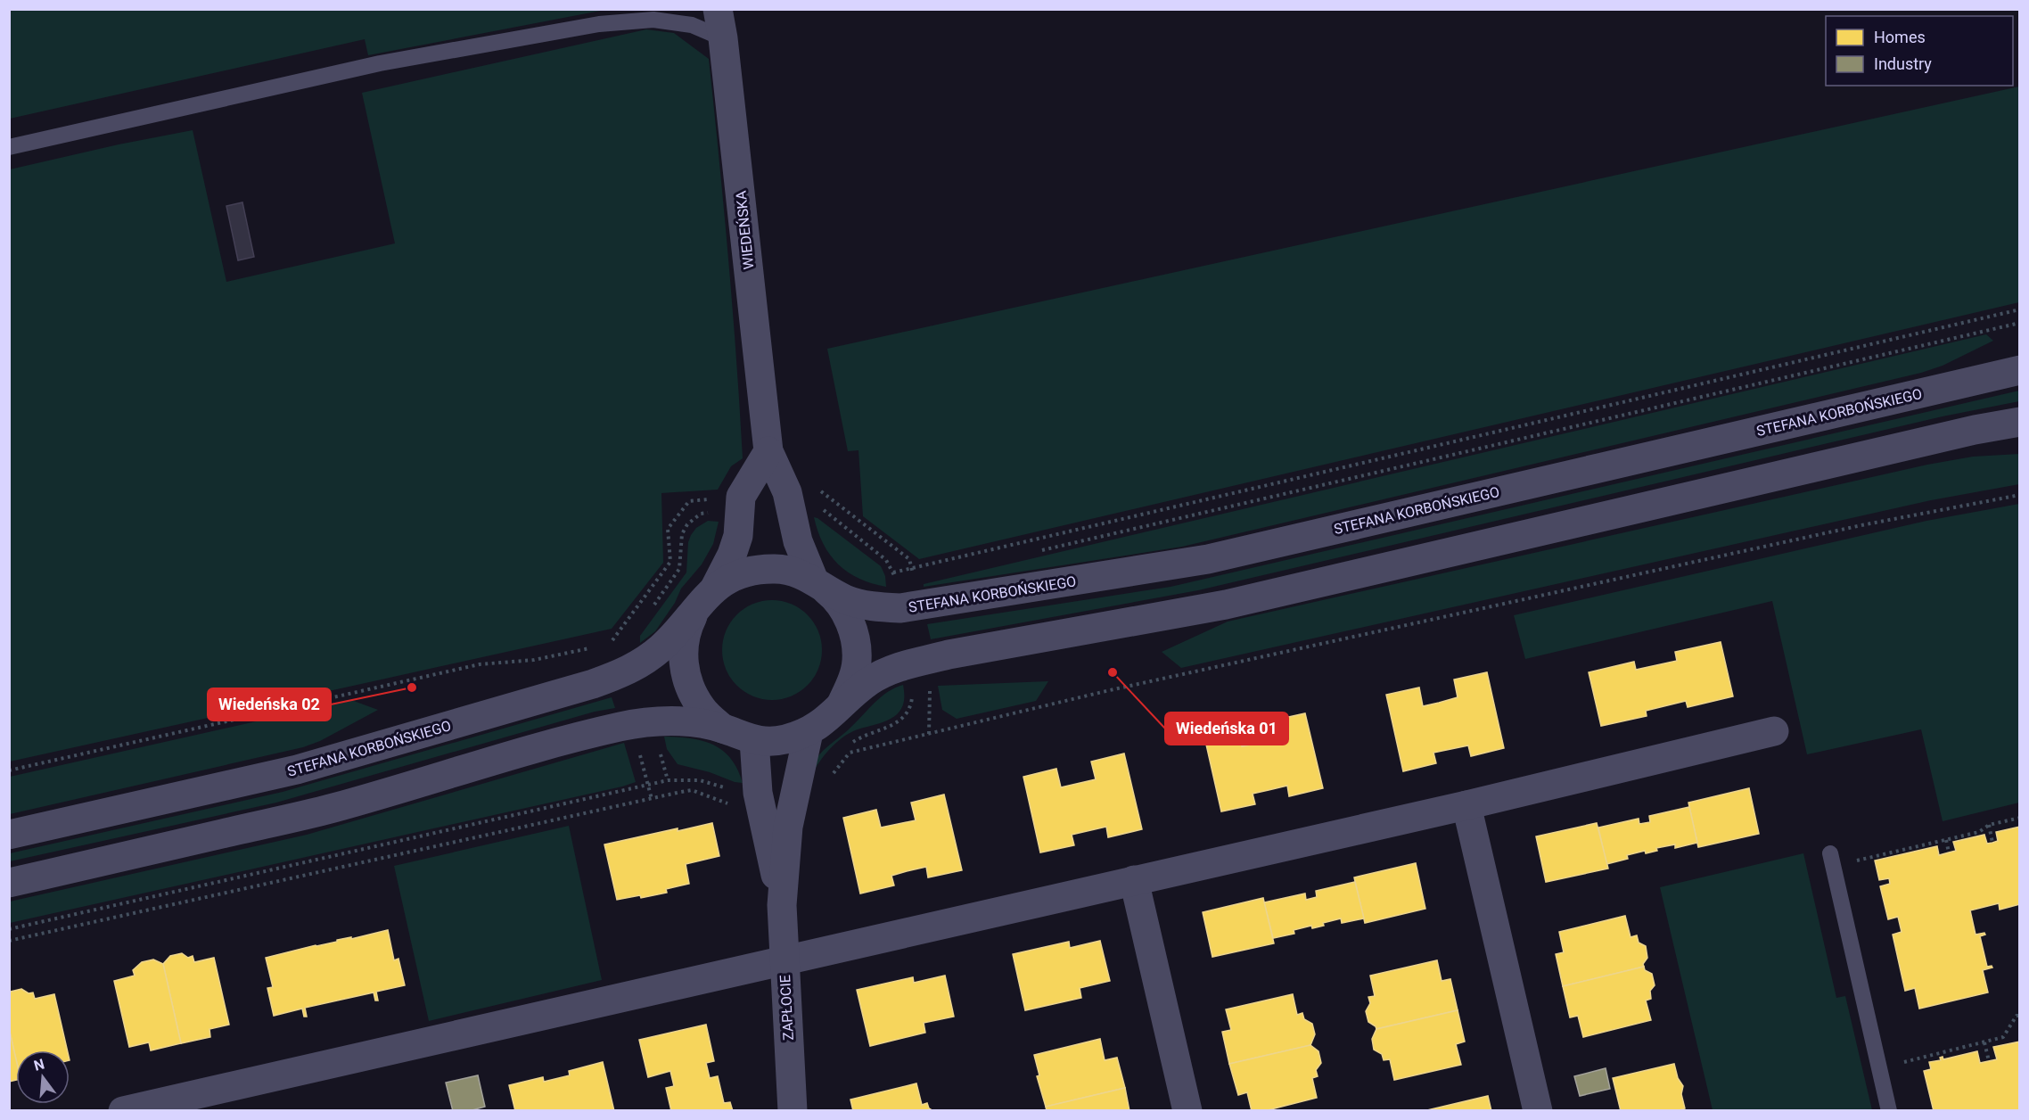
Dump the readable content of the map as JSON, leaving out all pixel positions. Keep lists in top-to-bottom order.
{
  "streets": {
    "street": ["WIEDEŃSKA", "STEFANA KORBOŃSKIEGO", "ZAPŁOCIE"]
  },
  "crossings": [
    ["WIEDEŃSKA", "STEFANA KORBOŃSKIEGO"],
    ["WIEDEŃSKA", "ZAPŁOCIE"],
    ["STEFANA KORBOŃSKIEGO", "ZAPŁOCIE"]
  ],
  "places": ["Wiedeńska 01", "Wiedeńska 02"],
  "legend": ["Homes", "Industry"],
  "north": "top"
}
